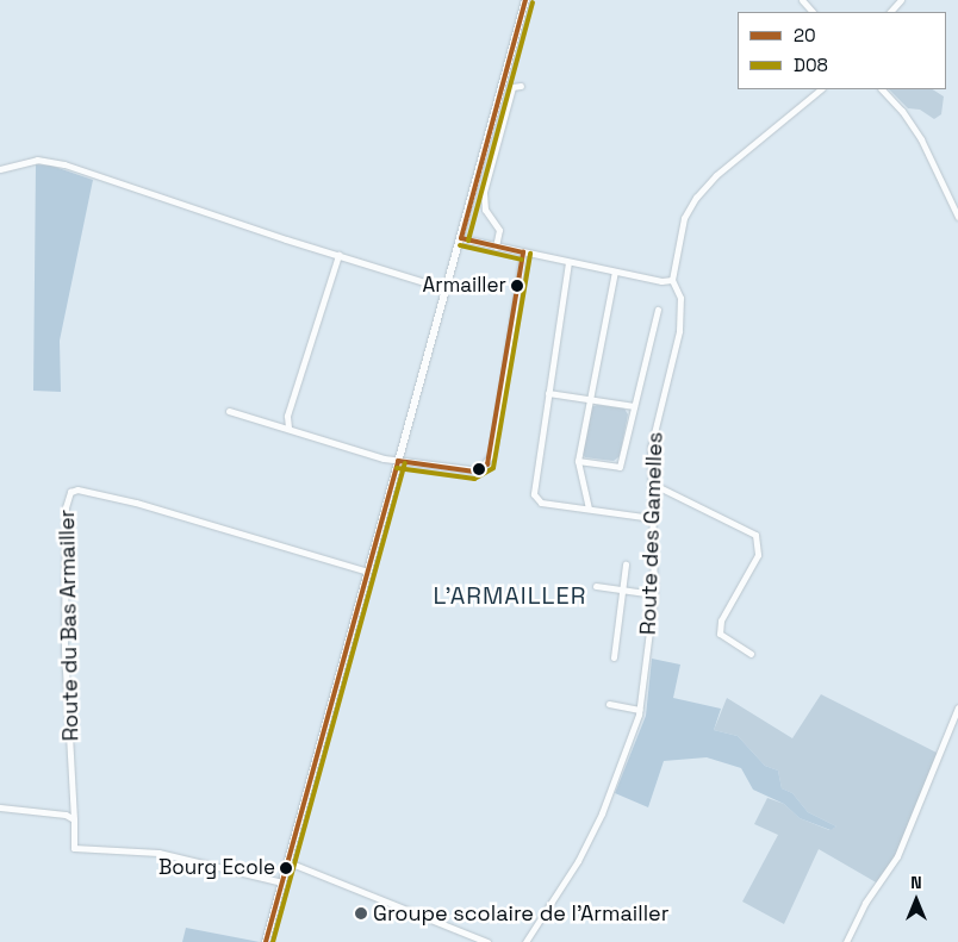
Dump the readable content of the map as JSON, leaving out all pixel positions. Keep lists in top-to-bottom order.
{
  "streets": {
    "street": ["Route des Gamelles", "Route du Bas Armailler"]
  },
  "districts": ["L'ARMAILLER"],
  "places": ["Armailler", "Bourg Ecole", "Groupe scolaire de l'Armailler"],
  "lines": ["transit line 20", "transit line D08"],
  "legend": ["20", "D08"],
  "north": "top"
}
